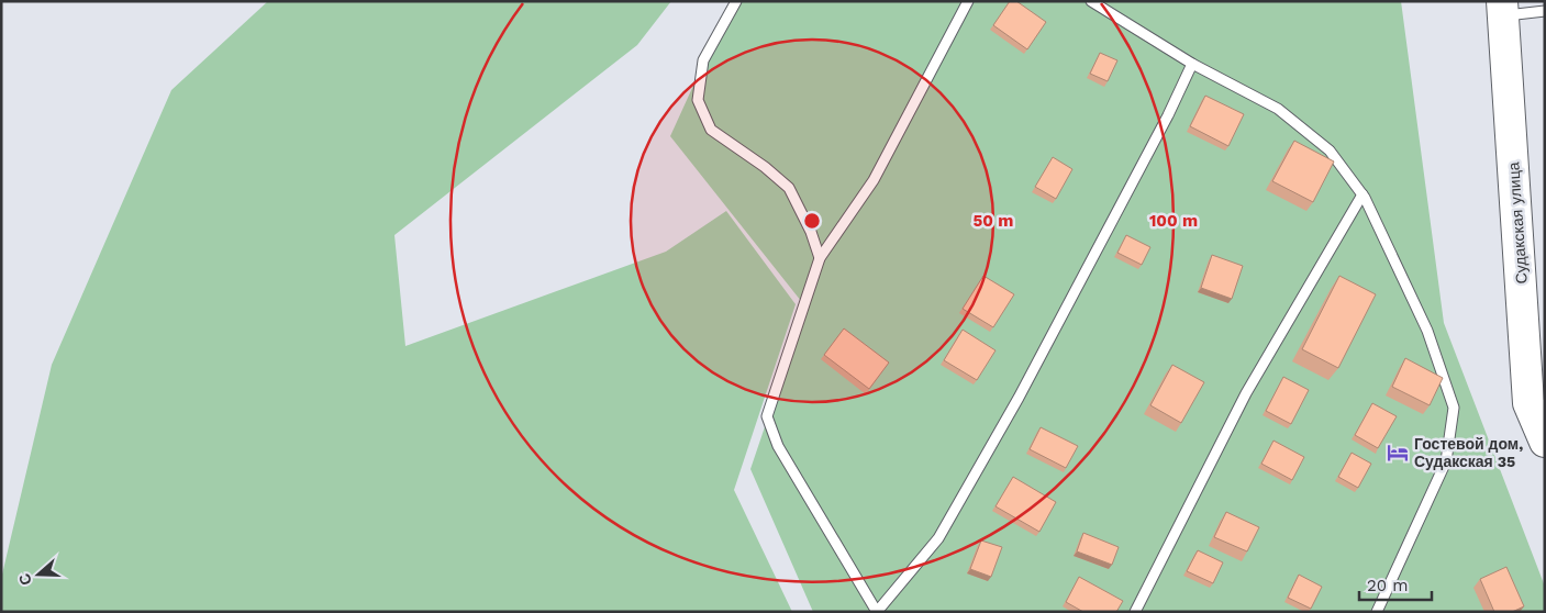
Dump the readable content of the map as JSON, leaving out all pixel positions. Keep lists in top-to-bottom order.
{
  "streets": {
    "main road": ["Судакская улица"]
  },
  "places": {
    "hotel": ["Гостевой дом, Судакская 35"]
  },
  "scale_bar": "20 m",
  "north": "left",
  "rings": ["50 m", "100 m"]
}
